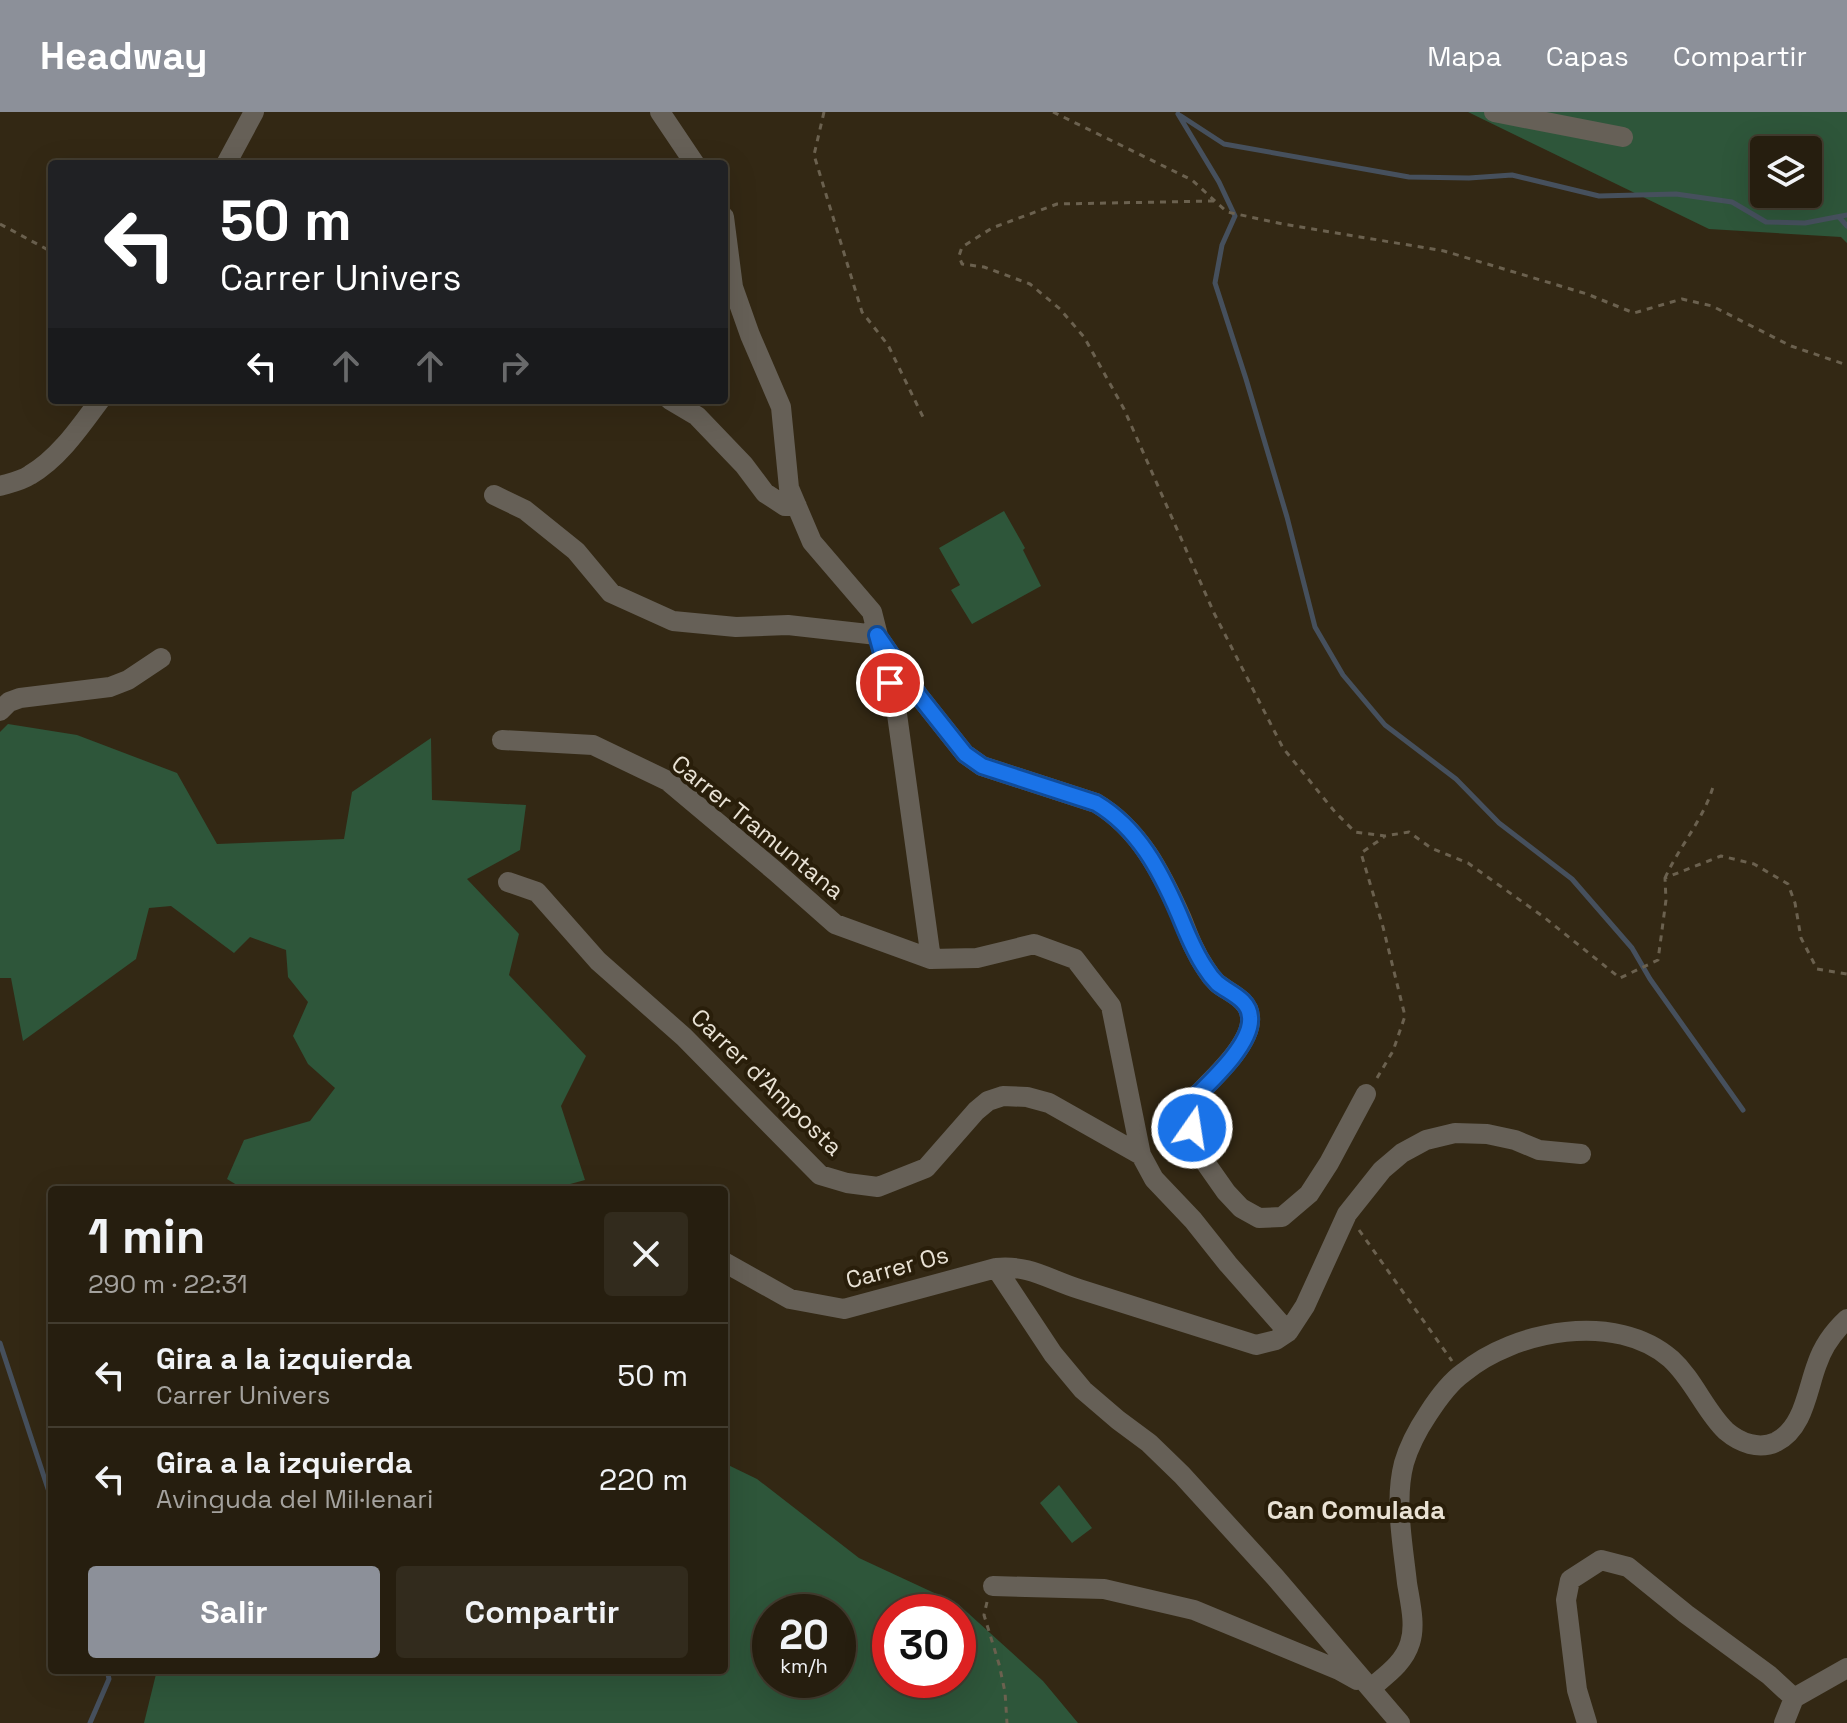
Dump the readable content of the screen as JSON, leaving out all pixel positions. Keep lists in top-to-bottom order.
{
  "streets": {
    "street": ["Carrer Tramuntana", "Carrer d'Amposta", "Carrer Os"]
  },
  "districts": ["Can Comulada"],
  "page": {
    "header": "Headway",
    "nav": ["Mapa", "Capas", "Compartir"],
    "turn": ["50 m", "Carrer Univers"],
    "heading": ["1 min", "290 m · 22:31"],
    "list": [
      {
        "name": "Gira a la izquierda",
        "note": "Carrer Univers",
        "value": "50 m"
      },
      {
        "name": "Gira a la izquierda",
        "note": "Avinguda del Mil·lenari",
        "value": "220 m"
      }
    ],
    "buttons": ["Salir", "Compartir"],
    "speed": "20 km/h",
    "limit": "30"
  }
}
